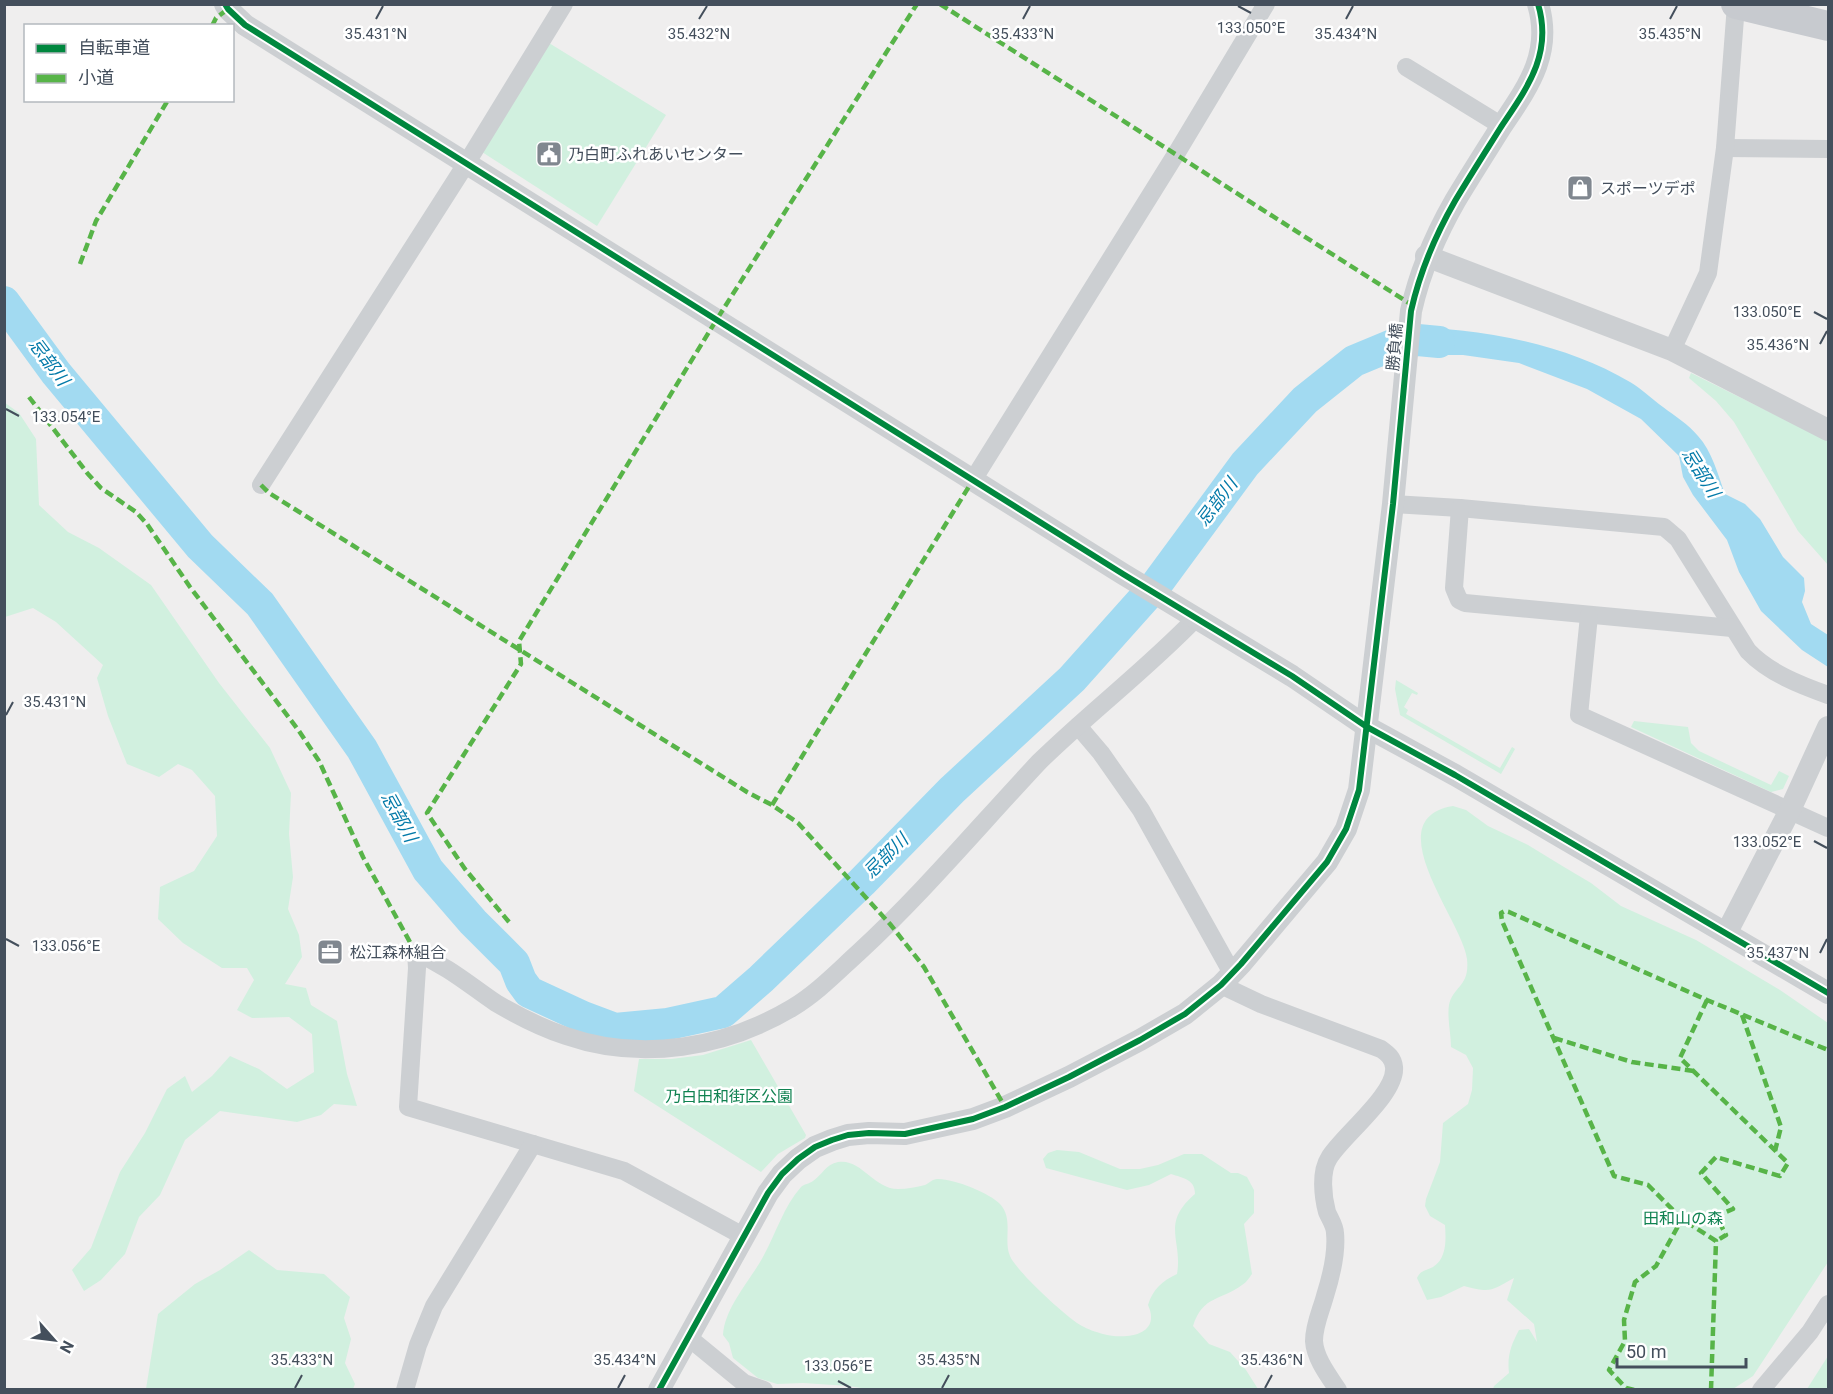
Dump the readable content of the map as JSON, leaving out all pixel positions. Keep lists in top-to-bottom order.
{
  "streets": {
    "street": ["勝負橋"]
  },
  "water": ["忌部川"],
  "parks": ["乃白田和街区公園", "田和山の森"],
  "places": {
    "public building": ["乃白町ふれあいセンター"],
    "shop": ["スポーツデポ"],
    "office": ["松江森林組合"]
  },
  "legend": ["自転車道", "小道"],
  "scale_bar": "50 m",
  "north": "bottom right",
  "coordinates": [
    "133.050°E",
    "35.431°N",
    "35.432°N",
    "35.433°N",
    "35.434°N",
    "35.435°N",
    "35.436°N",
    "133.054°E",
    "133.052°E",
    "133.056°E",
    "35.437°N"
  ]
}
